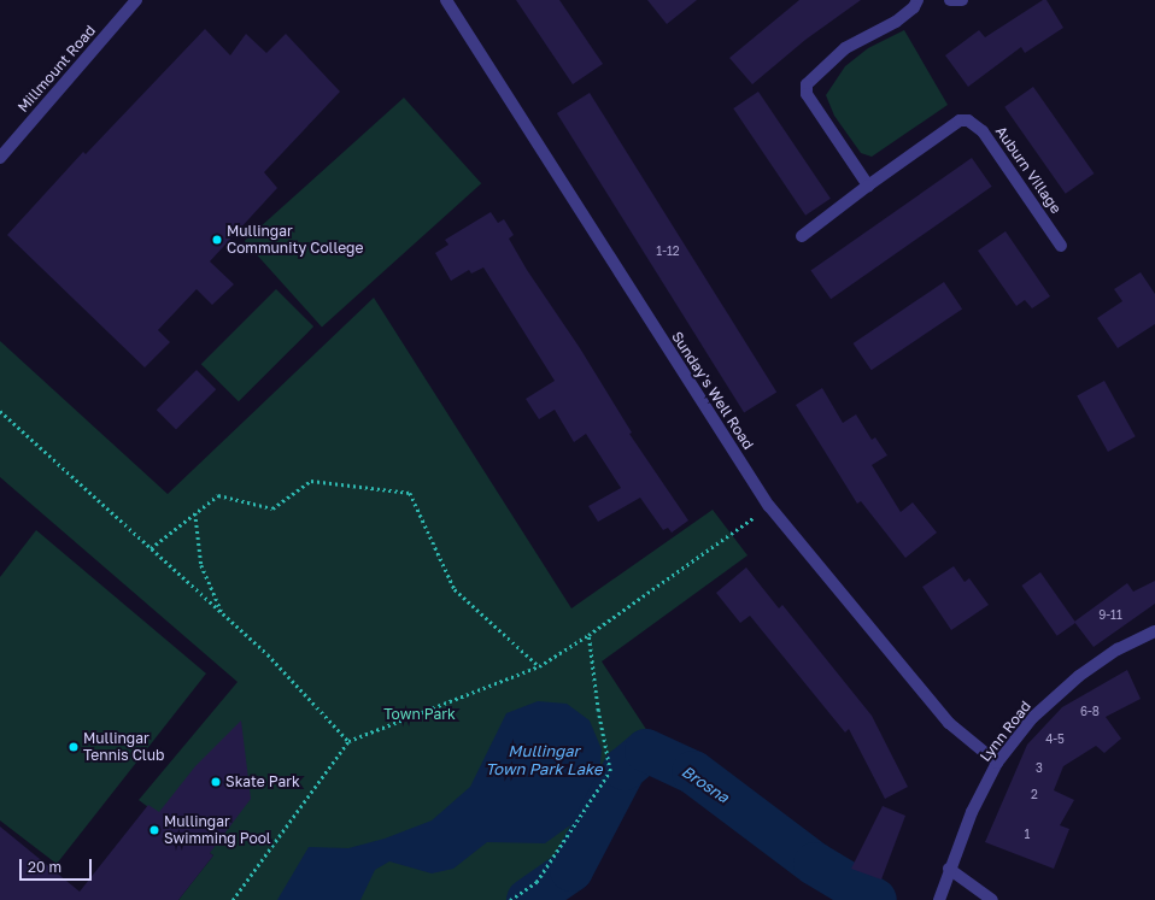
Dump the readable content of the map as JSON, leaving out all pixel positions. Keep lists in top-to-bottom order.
{
  "streets": {
    "street": [
      "Millmount Road",
      "Auburn Village",
      "Sunday's Well Road",
      "Lynn Road"
    ]
  },
  "crossings": [
    ["Sunday's Well Road", "Lynn Road"]
  ],
  "water": ["Mullingar Town Park Lake", "Brosna"],
  "parks": ["Town Park"],
  "places": [
    "Mullingar Community College",
    "Mullingar Tennis Club",
    "Skate Park",
    "Mullingar Swimming Pool"
  ],
  "house_numbers": [
    "1-12",
    "9-11",
    "6-8",
    "4-5",
    "3",
    "2",
    "1"
  ],
  "scale_bar": "20 m"
}
